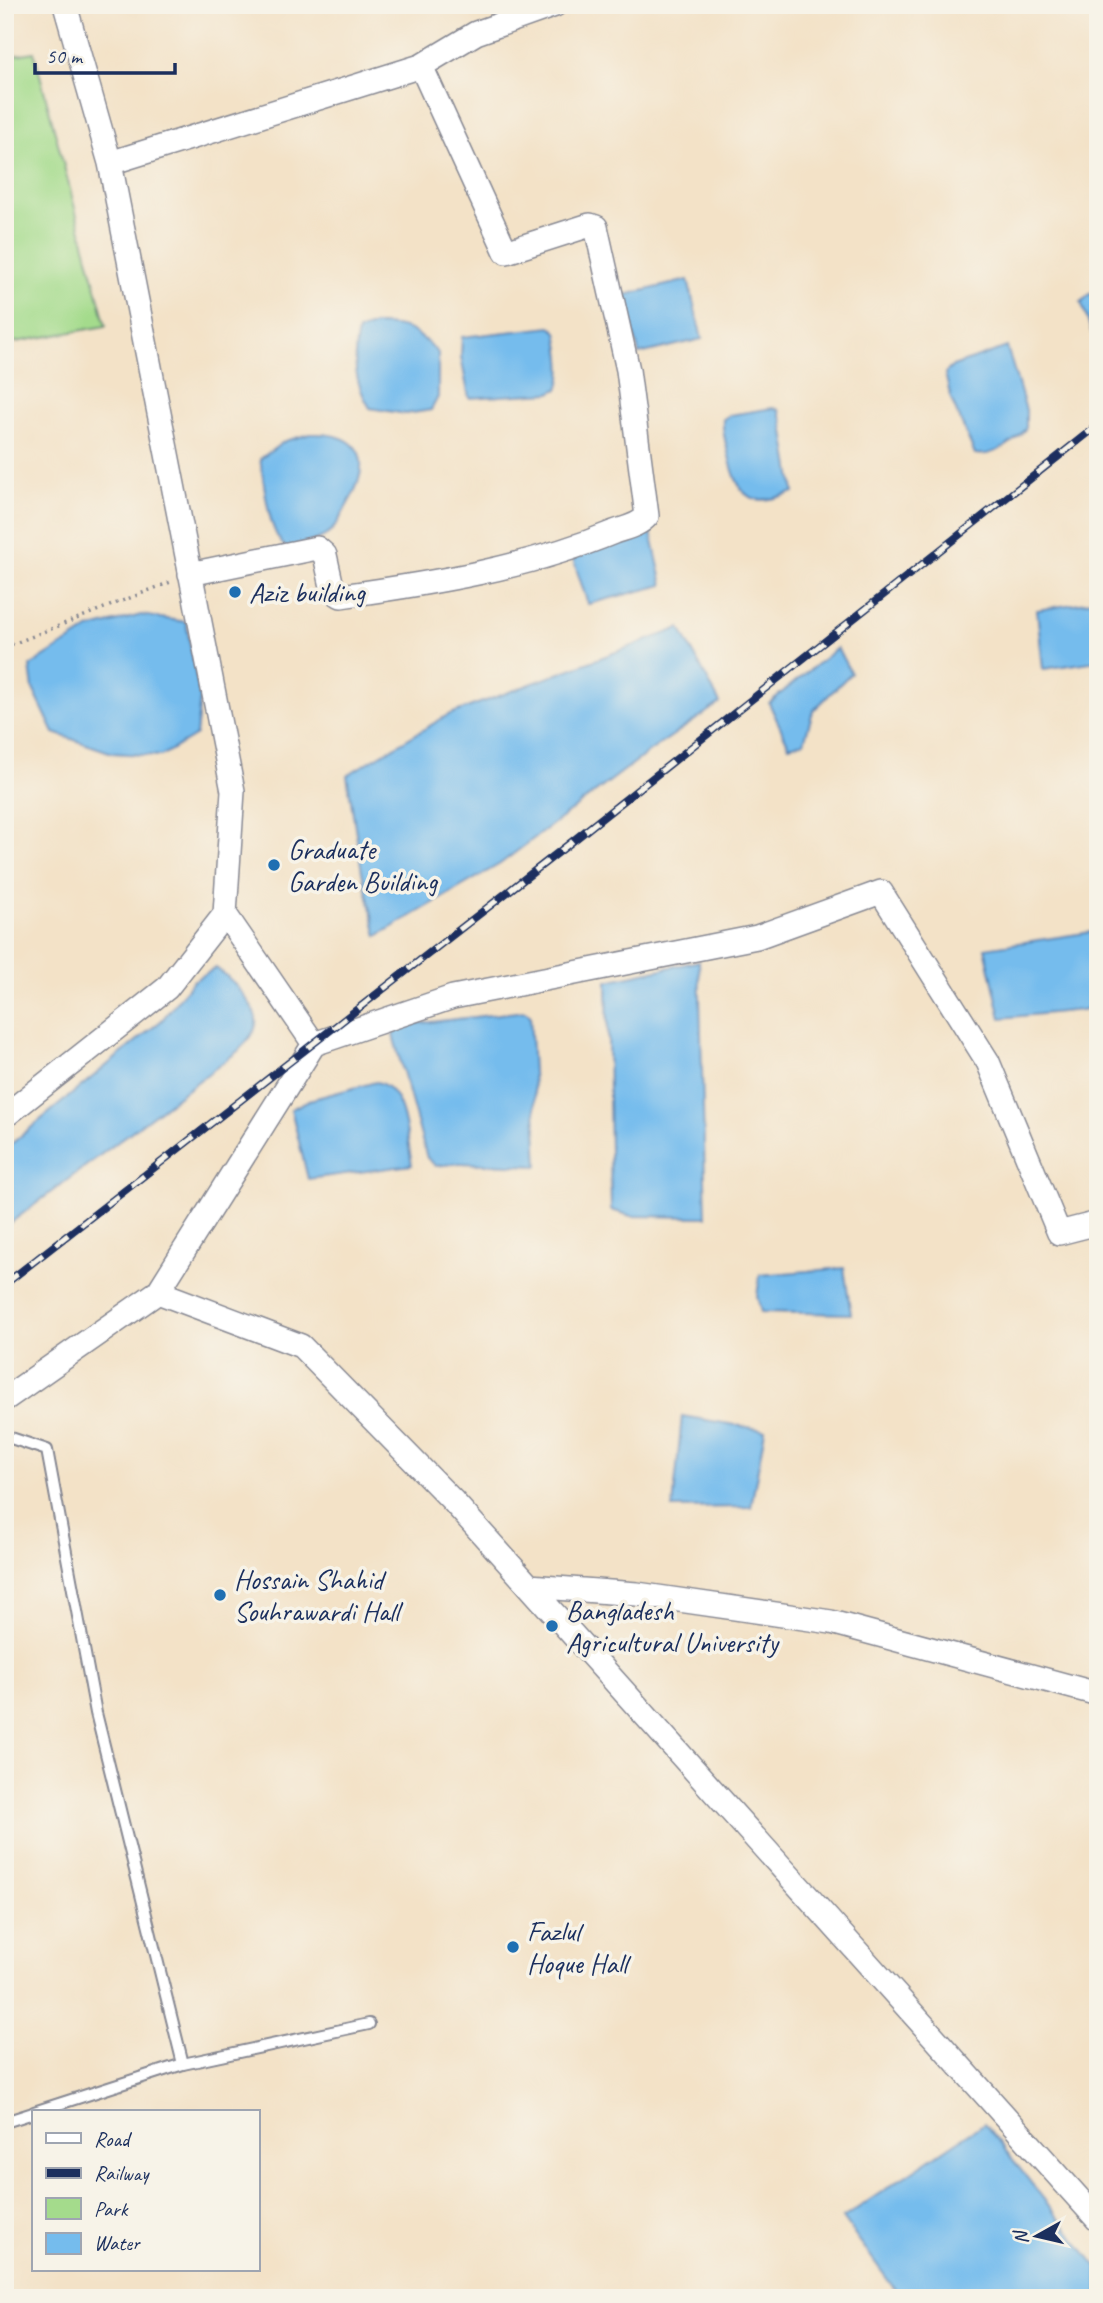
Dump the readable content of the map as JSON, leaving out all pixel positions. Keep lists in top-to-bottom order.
{
  "places": [
    "Aziz building",
    "Graduate Garden Building",
    "Hossain Shahid Souhrawardi Hall",
    "Bangladesh Agricultural University",
    "Fazlul Hoque Hall"
  ],
  "legend": [
    "Road",
    "Railway",
    "Park",
    "Water"
  ],
  "scale_bar": "50 m",
  "north": "left"
}
